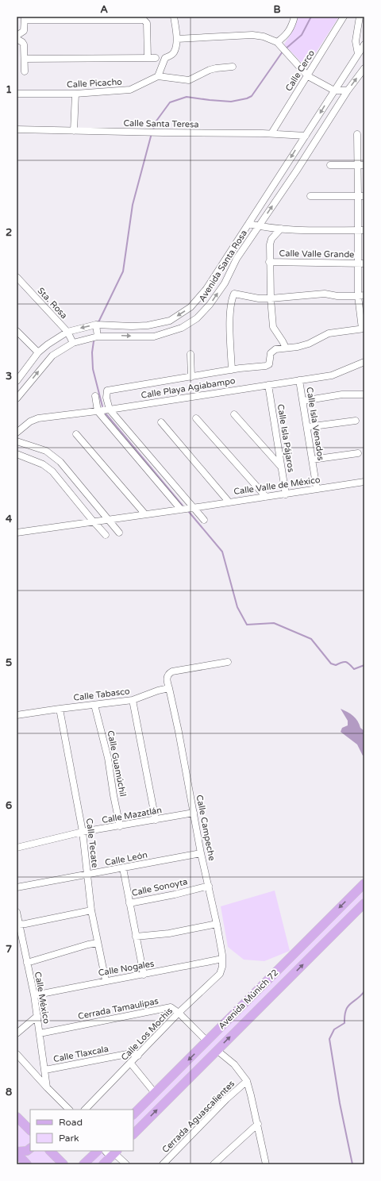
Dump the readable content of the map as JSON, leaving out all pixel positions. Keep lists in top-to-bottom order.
{
  "streets": {
    "main road": ["Avenida Múnich 72"],
    "street": [
      "Calle Cerco",
      "Calle Picacho",
      "Calle Santa Teresa",
      "Calle Valle Grande",
      "Avenida Santa Rosa",
      "Sta. Rosa",
      "Calle Playa Agiabampo",
      "Calle Isla Venados",
      "Calle Isla Pájaros",
      "Calle Valle de México",
      "Calle Tabasco",
      "Calle Guamúchil",
      "Calle Mazatlán",
      "Calle Campeche",
      "Calle Tecate",
      "Calle León",
      "Calle Sonoyta",
      "Calle Nogales",
      "Calle México",
      "Cerrada Tamaulipas",
      "Calle Los Mochis",
      "Calle Tlaxcala",
      "Cerrada Aguascalientes"
    ]
  },
  "crossings": [
    ["Calle Cerco", "Calle Santa Teresa"],
    ["Avenida Santa Rosa", "Sta. Rosa"],
    ["Calle Playa Agiabampo", "Calle Isla Venados"],
    ["Calle Playa Agiabampo", "Calle Isla Pájaros"],
    ["Calle Isla Venados", "Calle Valle de México"],
    ["Calle Isla Pájaros", "Calle Valle de México"],
    ["Calle Tabasco", "Calle Guamúchil"],
    ["Calle Tabasco", "Calle Campeche"],
    ["Calle Tabasco", "Calle Tecate"],
    ["Calle Guamúchil", "Calle Mazatlán"],
    ["Calle Mazatlán", "Calle Campeche"],
    ["Calle Mazatlán", "Calle Tecate"],
    ["Calle Campeche", "Calle León"],
    ["Calle Campeche", "Calle Sonoyta"],
    ["Calle Campeche", "Calle Nogales"],
    ["Calle Campeche", "Calle Los Mochis"],
    ["Calle Tecate", "Calle León"],
    ["Calle Tecate", "Calle Nogales"],
    ["Calle León", "Calle Sonoyta"],
    ["Calle Nogales", "Calle México"],
    ["Calle México", "Cerrada Tamaulipas"],
    ["Calle México", "Calle Tlaxcala"],
    ["Avenida Múnich 72", "Cerrada Tamaulipas"],
    ["Cerrada Tamaulipas", "Calle Los Mochis"],
    ["Calle Los Mochis", "Calle Tlaxcala"]
  ],
  "legend": ["Road", "Park"],
  "grid": {
    "columns": ["A", "B"],
    "rows": [
      "1",
      "2",
      "3",
      "4",
      "5",
      "6",
      "7",
      "8"
    ]
  }
}
